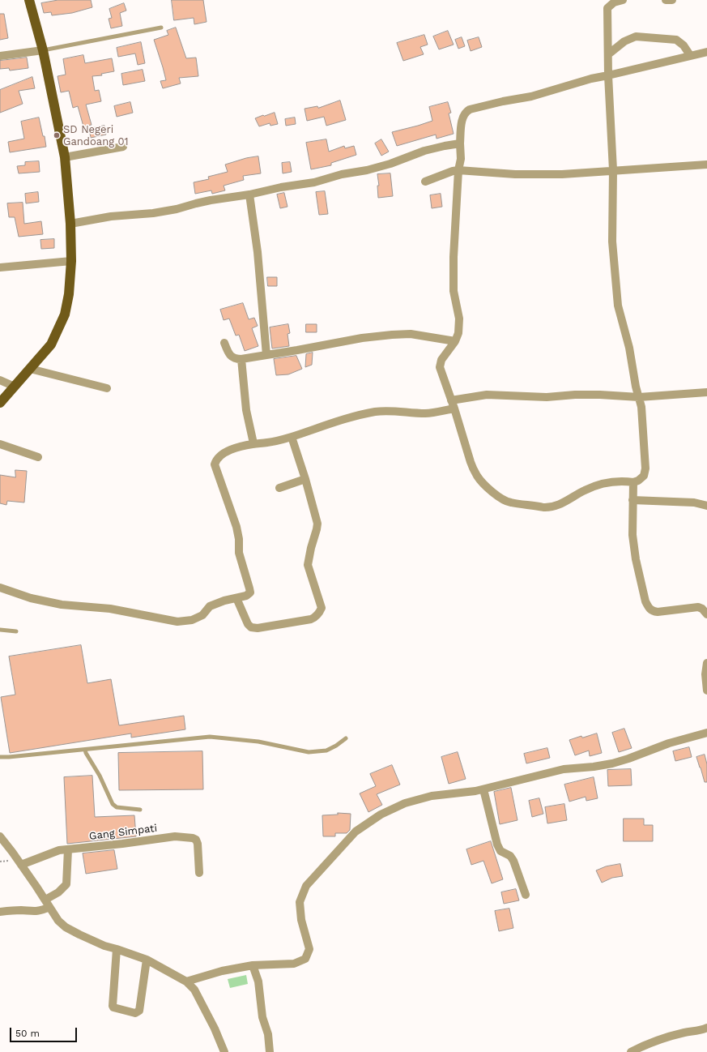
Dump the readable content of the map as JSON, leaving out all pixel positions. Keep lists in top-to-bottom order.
{
  "streets": {
    "street": ["Gang Simpati"]
  },
  "places": ["SD Negeri Gandoang 01"],
  "scale_bar": "50 m"
}
